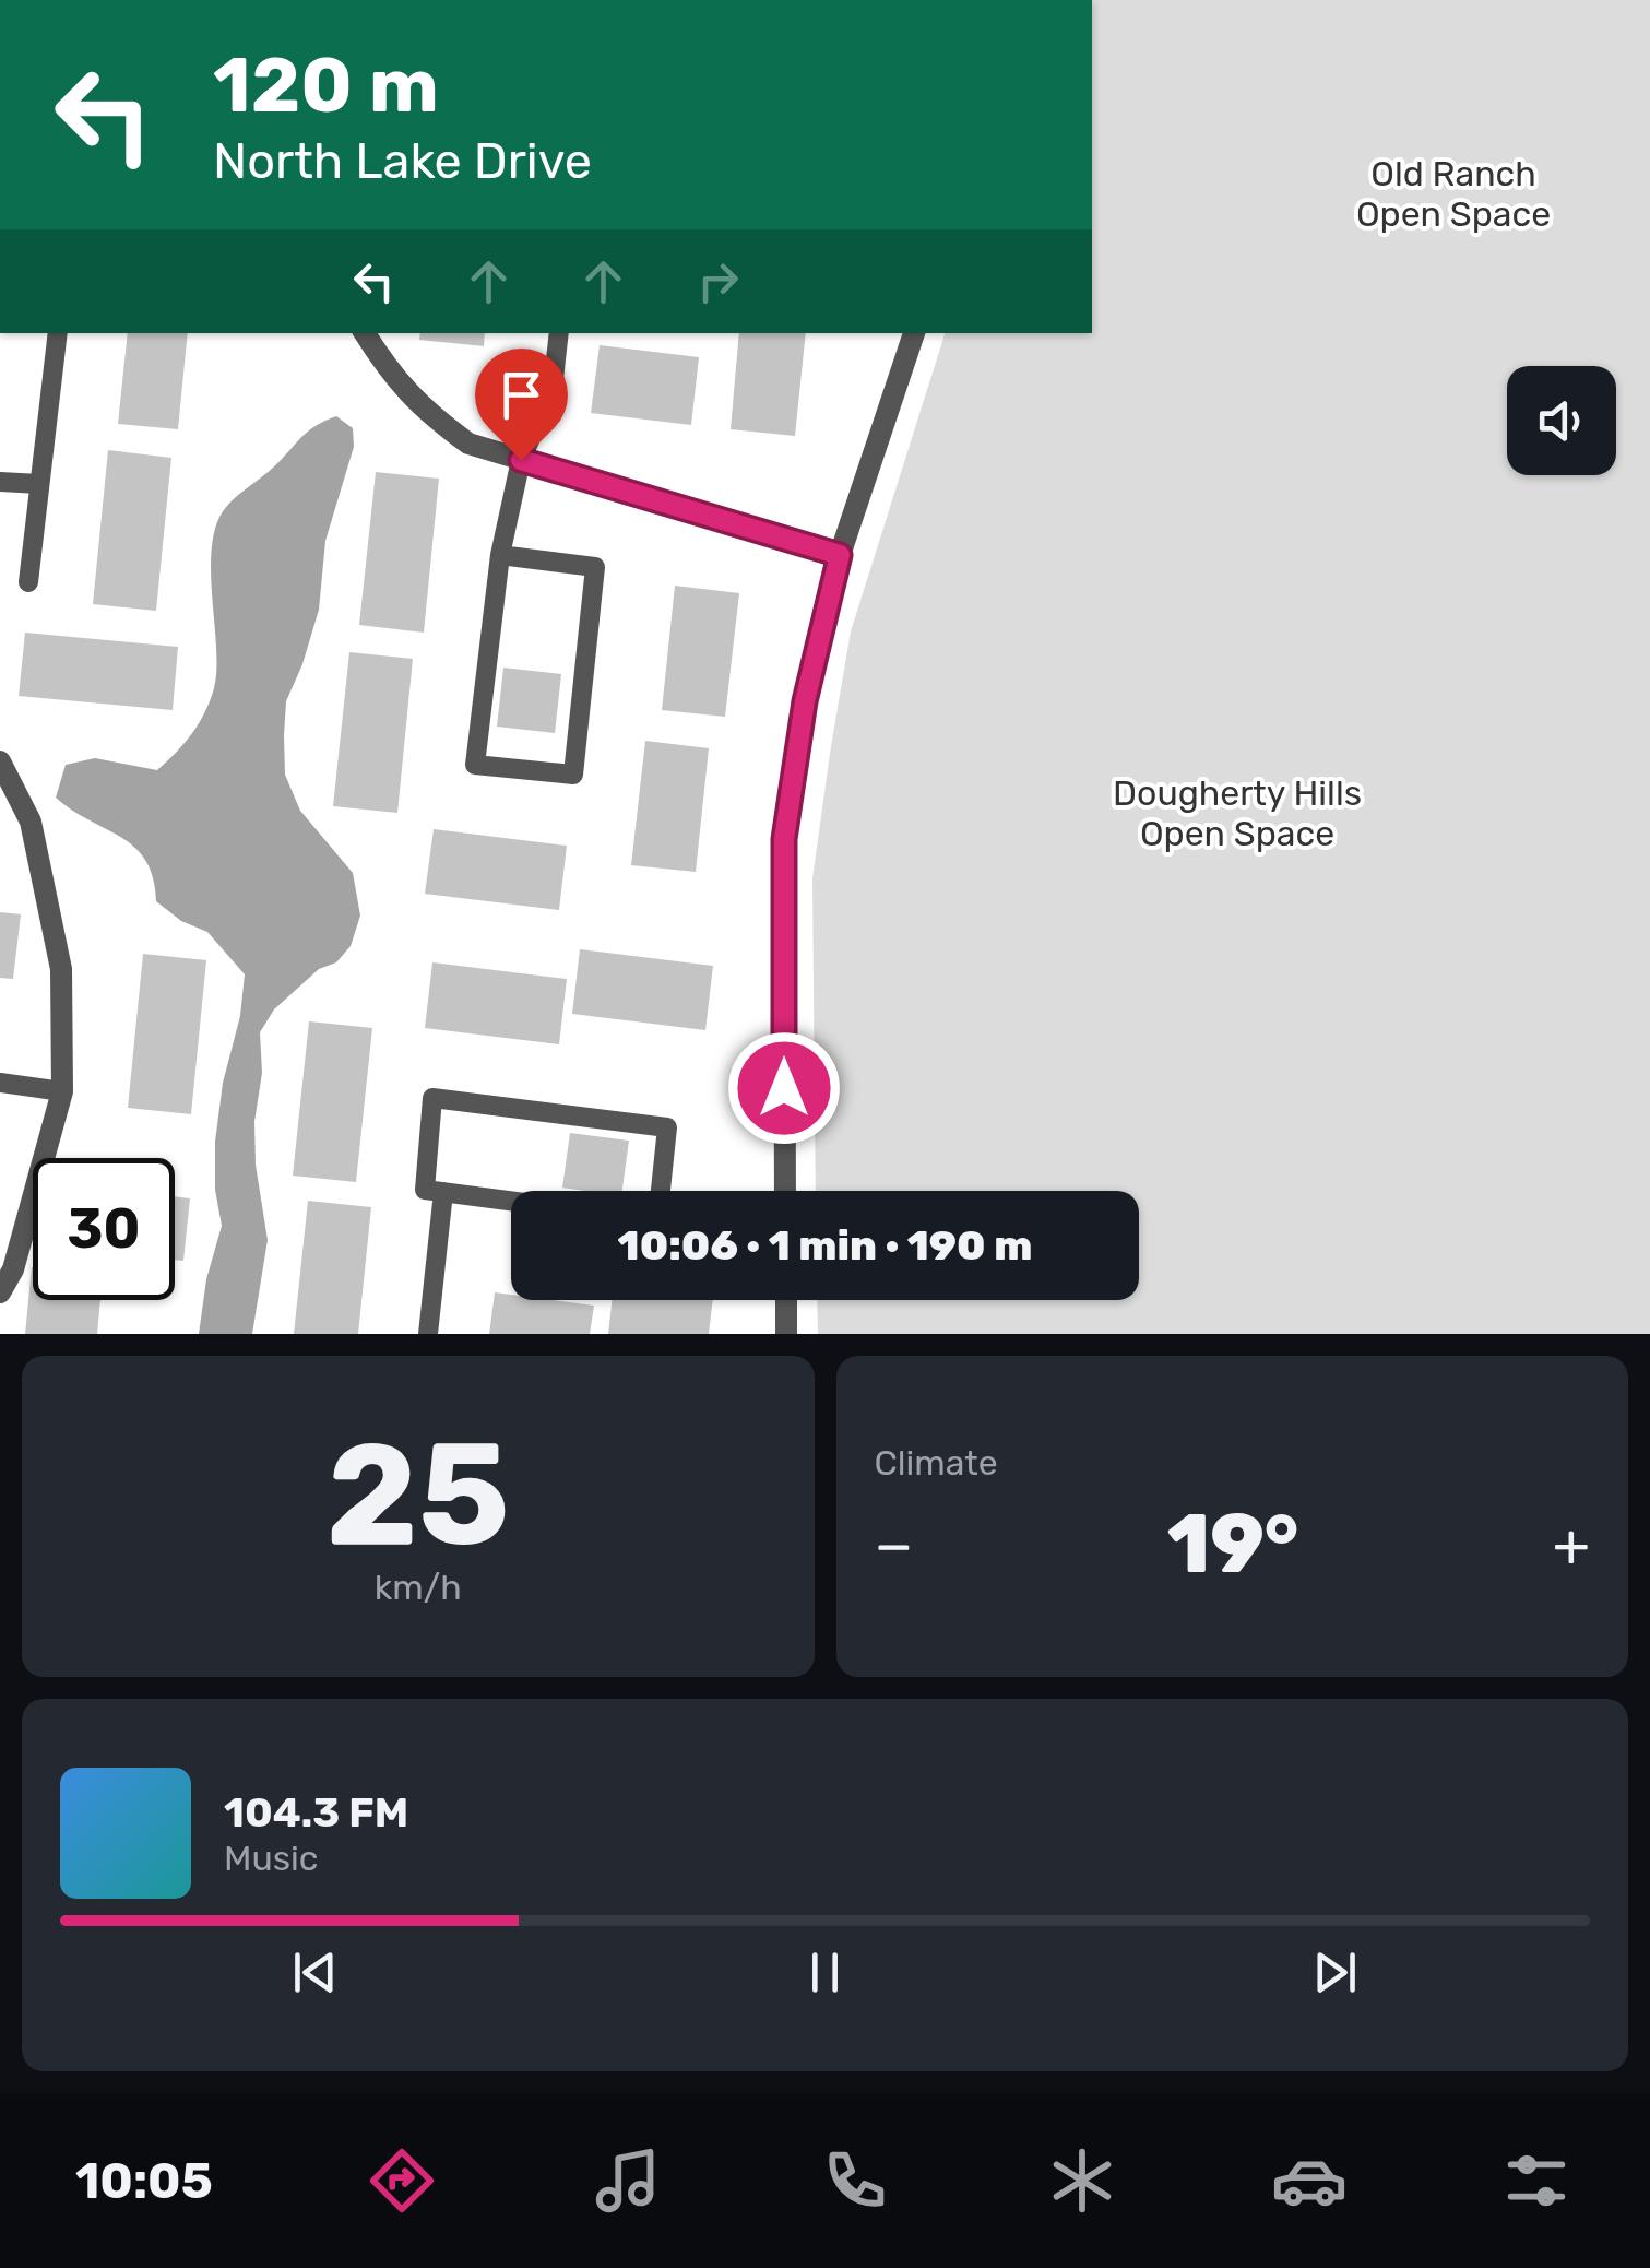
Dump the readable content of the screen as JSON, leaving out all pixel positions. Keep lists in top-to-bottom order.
{
  "parks": ["Old Ranch Open Space", "Dougherty Hills Open Space"],
  "page": {
    "turn": ["120 m", "North Lake Drive"],
    "limit": "30",
    "trip": "10:06 · 1 min · 190 m",
    "tile": [
      ["25", "km/h"],
      "Climate"
    ],
    "heat": ["−", "19°", "+"],
    "song": ["104.3 FM", "Music"],
    "tabs": "10:05"
  }
}
